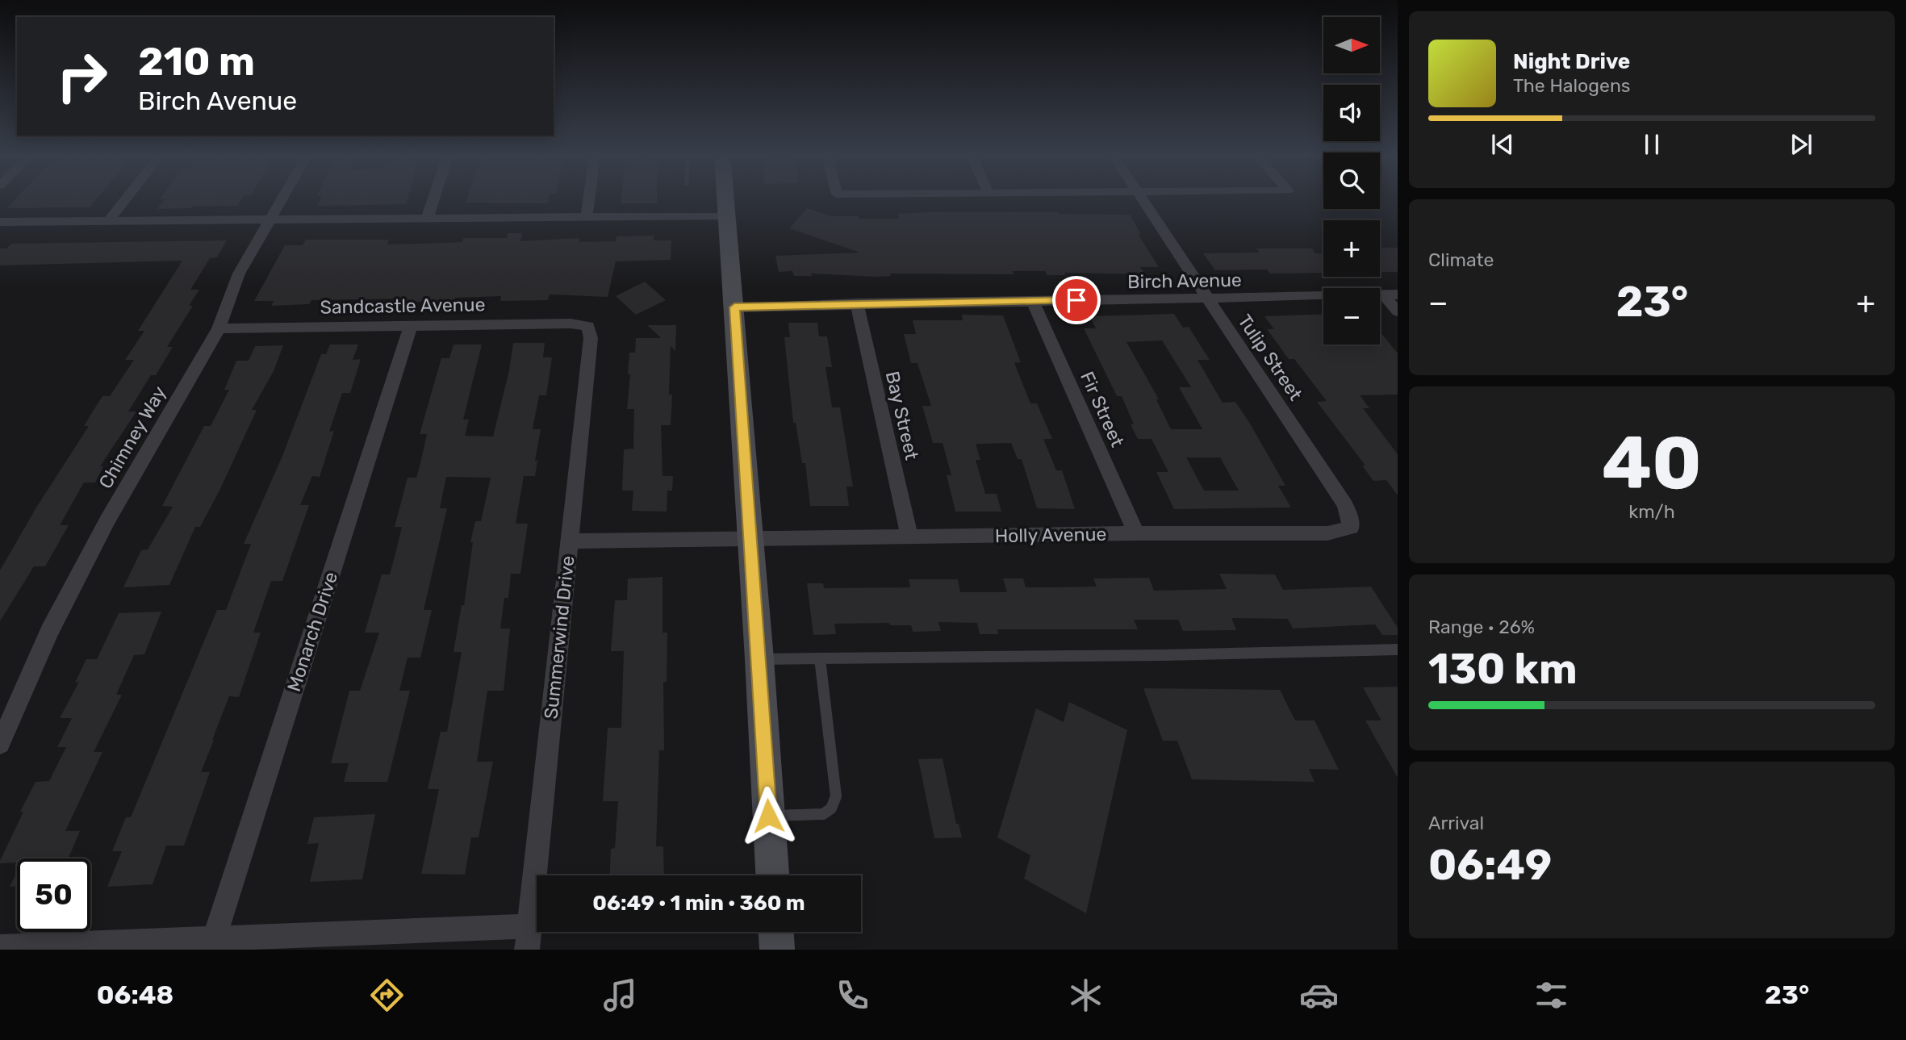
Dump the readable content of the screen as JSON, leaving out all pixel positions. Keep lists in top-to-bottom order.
{
  "streets": {
    "street": [
      "Birch Avenue",
      "Sandcastle Avenue",
      "Tulip Street",
      "Fir Street",
      "Bay Street",
      "Chimney Way",
      "Holly Avenue",
      "Monarch Drive",
      "Summerwind Drive"
    ]
  },
  "crossings": [
    ["Birch Avenue", "Tulip Street"],
    ["Birch Avenue", "Fir Street"],
    ["Birch Avenue", "Bay Street"],
    ["Sandcastle Avenue", "Chimney Way"],
    ["Sandcastle Avenue", "Monarch Drive"],
    ["Sandcastle Avenue", "Summerwind Drive"],
    ["Tulip Street", "Holly Avenue"],
    ["Fir Street", "Holly Avenue"],
    ["Bay Street", "Holly Avenue"],
    ["Holly Avenue", "Summerwind Drive"]
  ],
  "north": "right",
  "page": {
    "map_buttons": ["+", "−"],
    "turn": ["210 m", "Birch Avenue"],
    "song": ["Night Drive", "The Halogens"],
    "tile": [
      "Climate",
      ["40", "km/h"],
      ["Range · 26%", "130 km"],
      ["Arrival", "06:49"]
    ],
    "heat": ["−", "23°", "+"],
    "limit": "50",
    "trip": "06:49 · 1 min · 360 m",
    "tabs": ["06:48", "23°"]
  }
}
